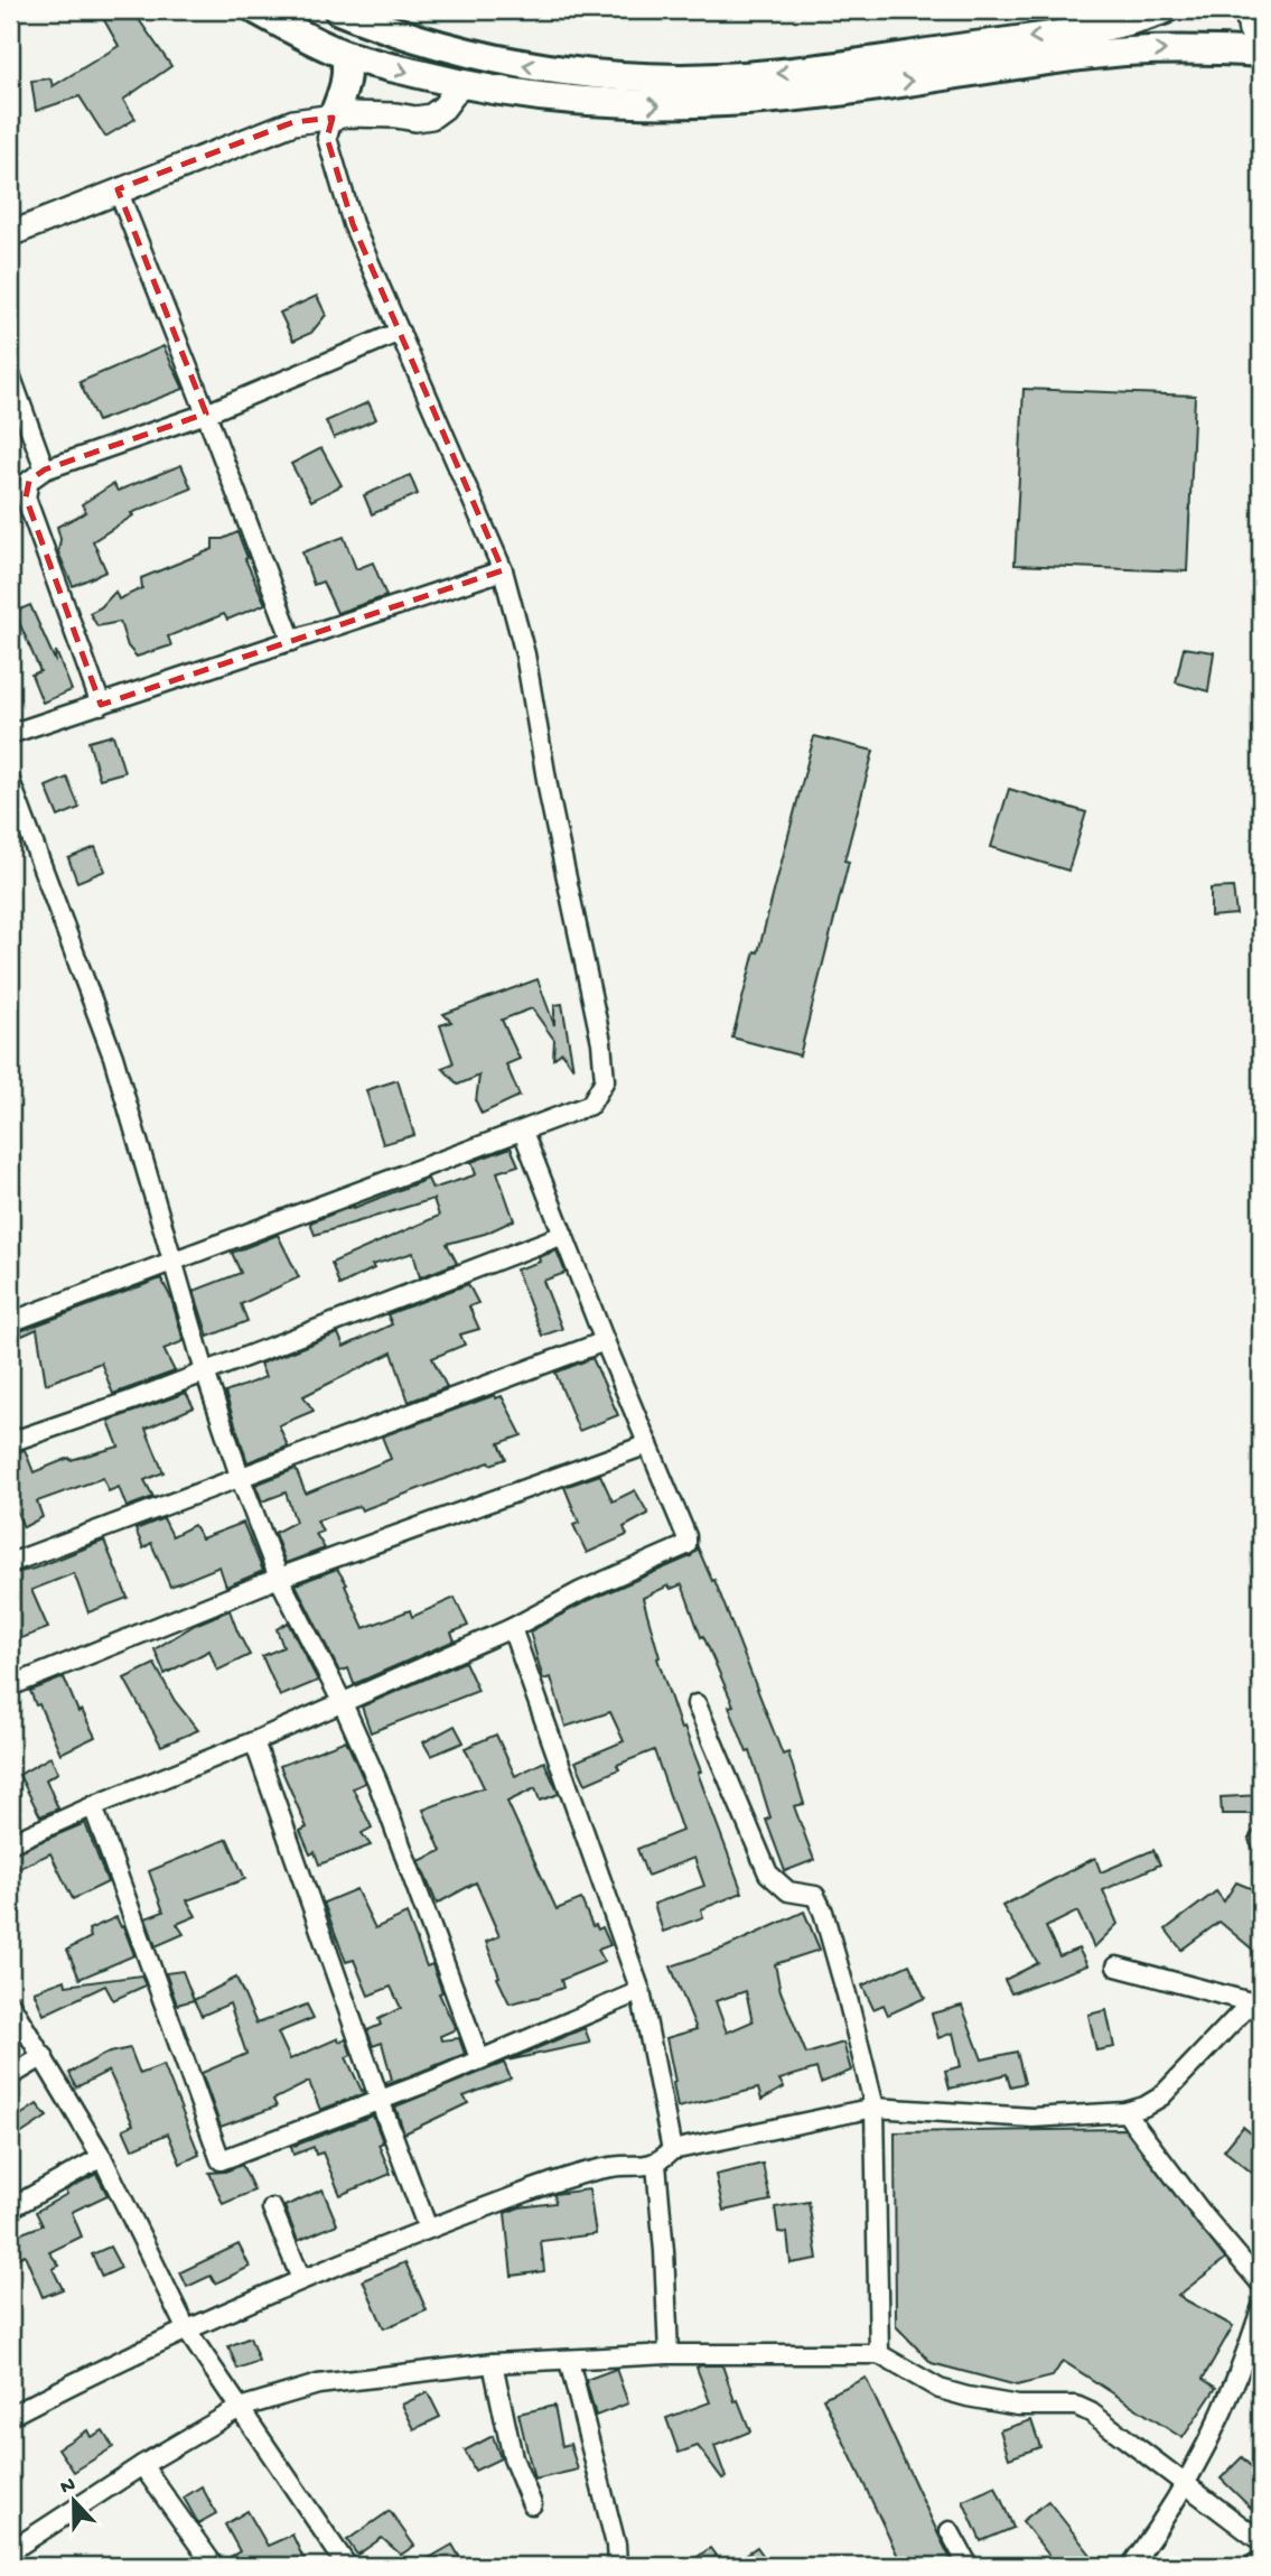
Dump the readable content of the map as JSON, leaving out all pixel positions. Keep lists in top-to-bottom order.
{
  "north": "top"
}
